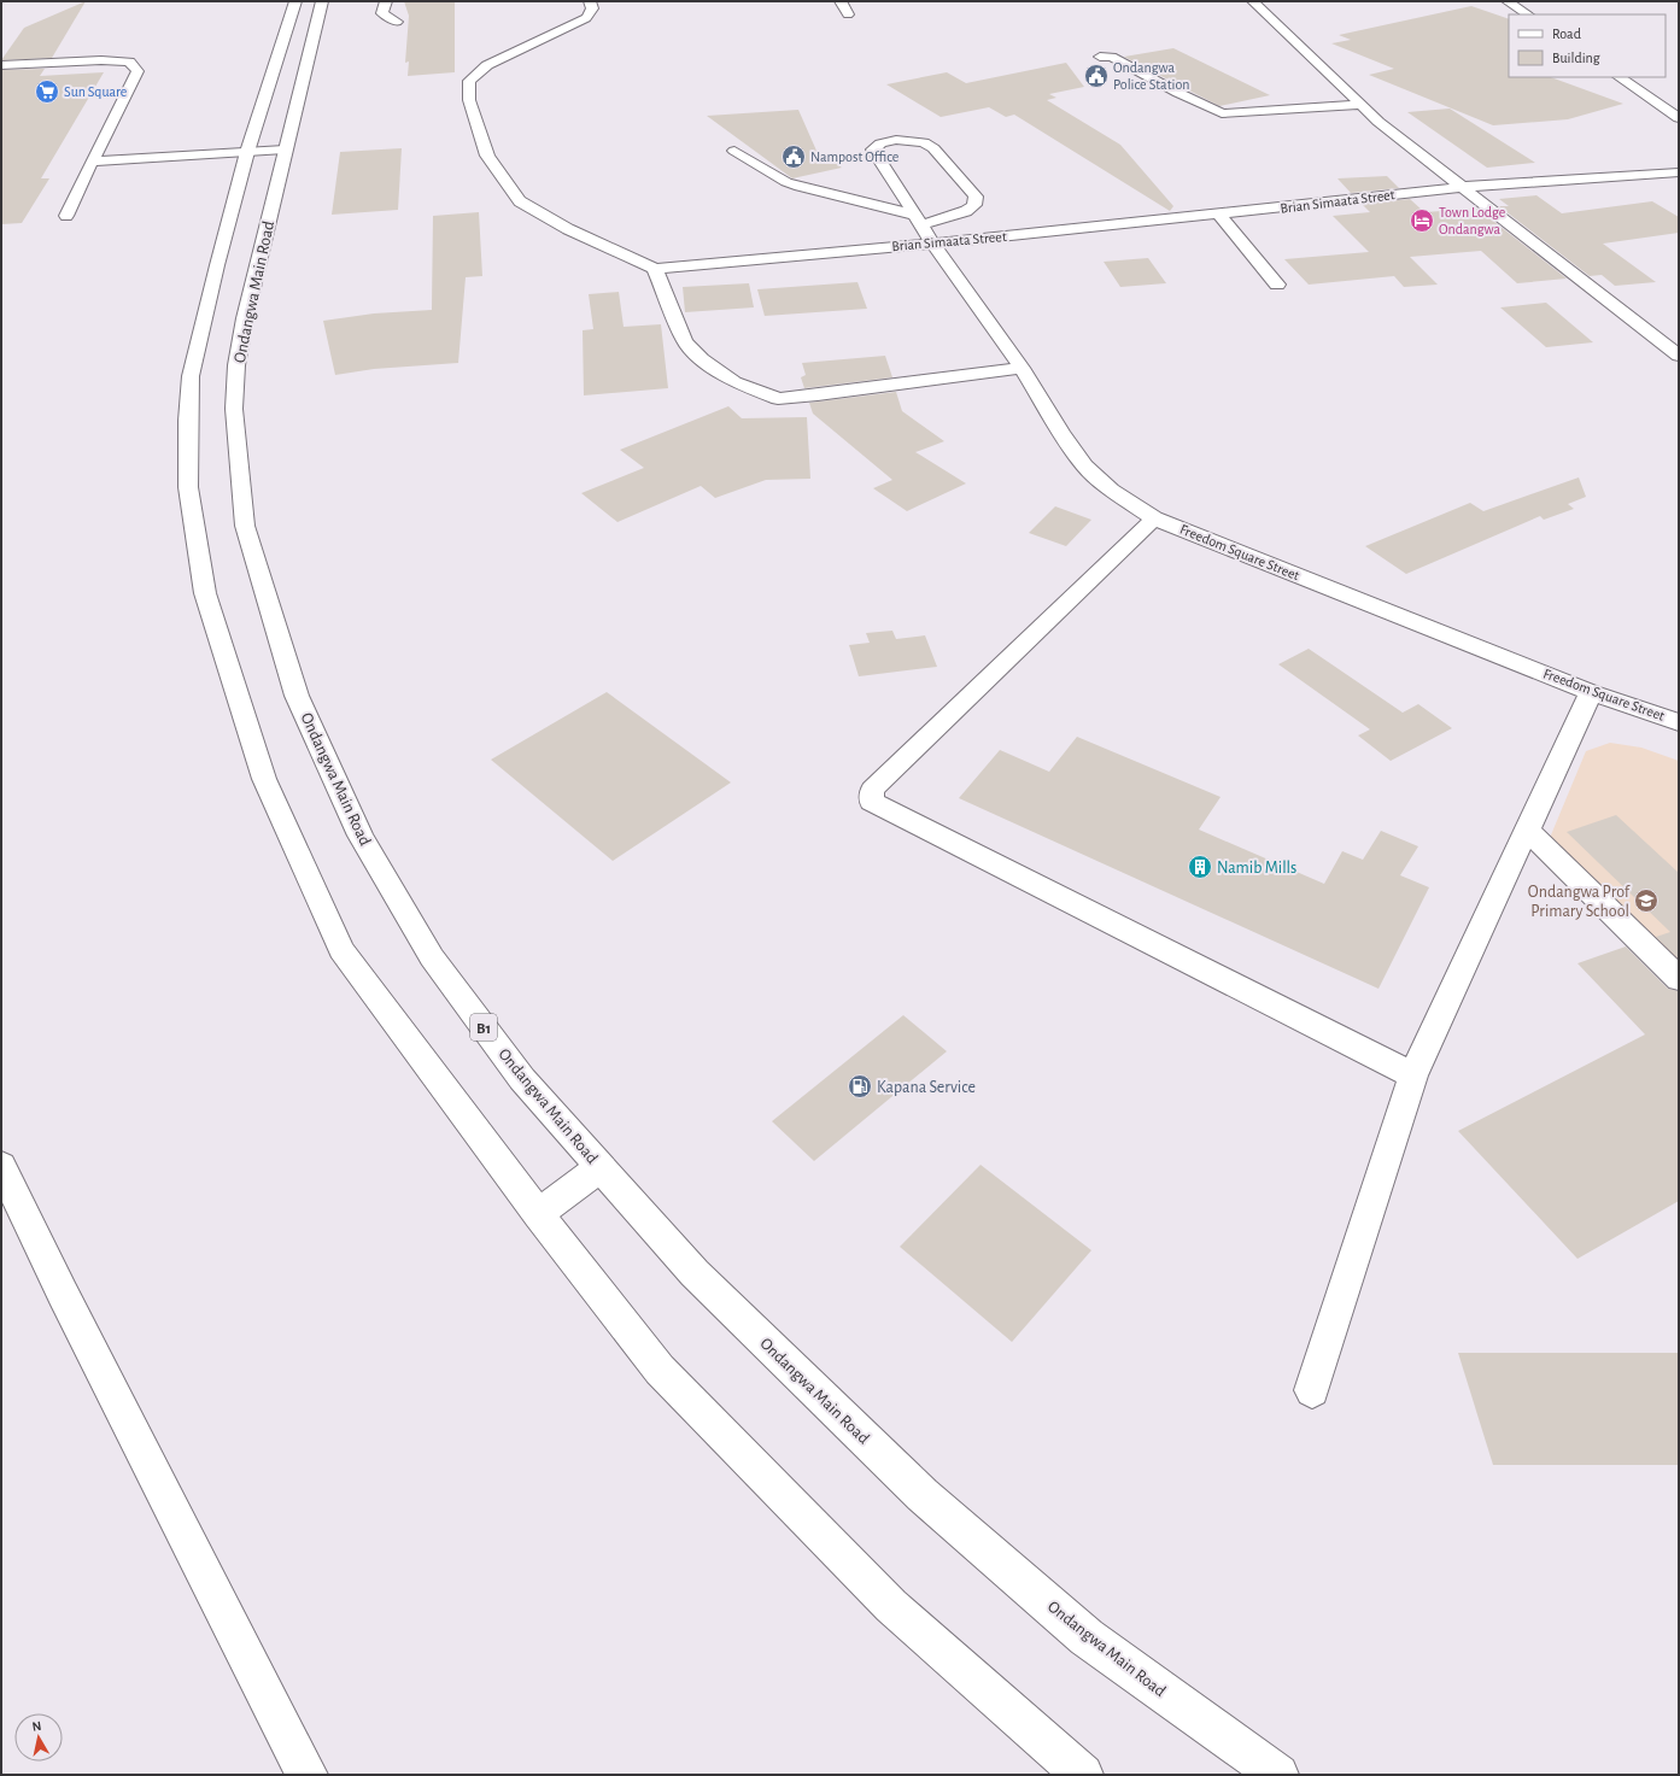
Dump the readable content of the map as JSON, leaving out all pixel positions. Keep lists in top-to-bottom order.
{
  "streets": {
    "street": [
      "Brian Simaata Street",
      "Ondangwa Main Road",
      "Freedom Square Street",
      "B1"
    ]
  },
  "crossings": [
    ["Brian Simaata Street", "Freedom Square Street"]
  ],
  "places": {
    "public building": ["Ondangwa Police Station", "Nampost Office"],
    "supermarket": ["Sun Square"],
    "hotel": ["Town Lodge Ondangwa"],
    "building": ["Namib Mills"],
    "school or university": ["Ondangwa Prof Primary School"],
    "fuel station": ["Kapana Service"]
  },
  "legend": ["Road", "Building"],
  "north": "top"
}
